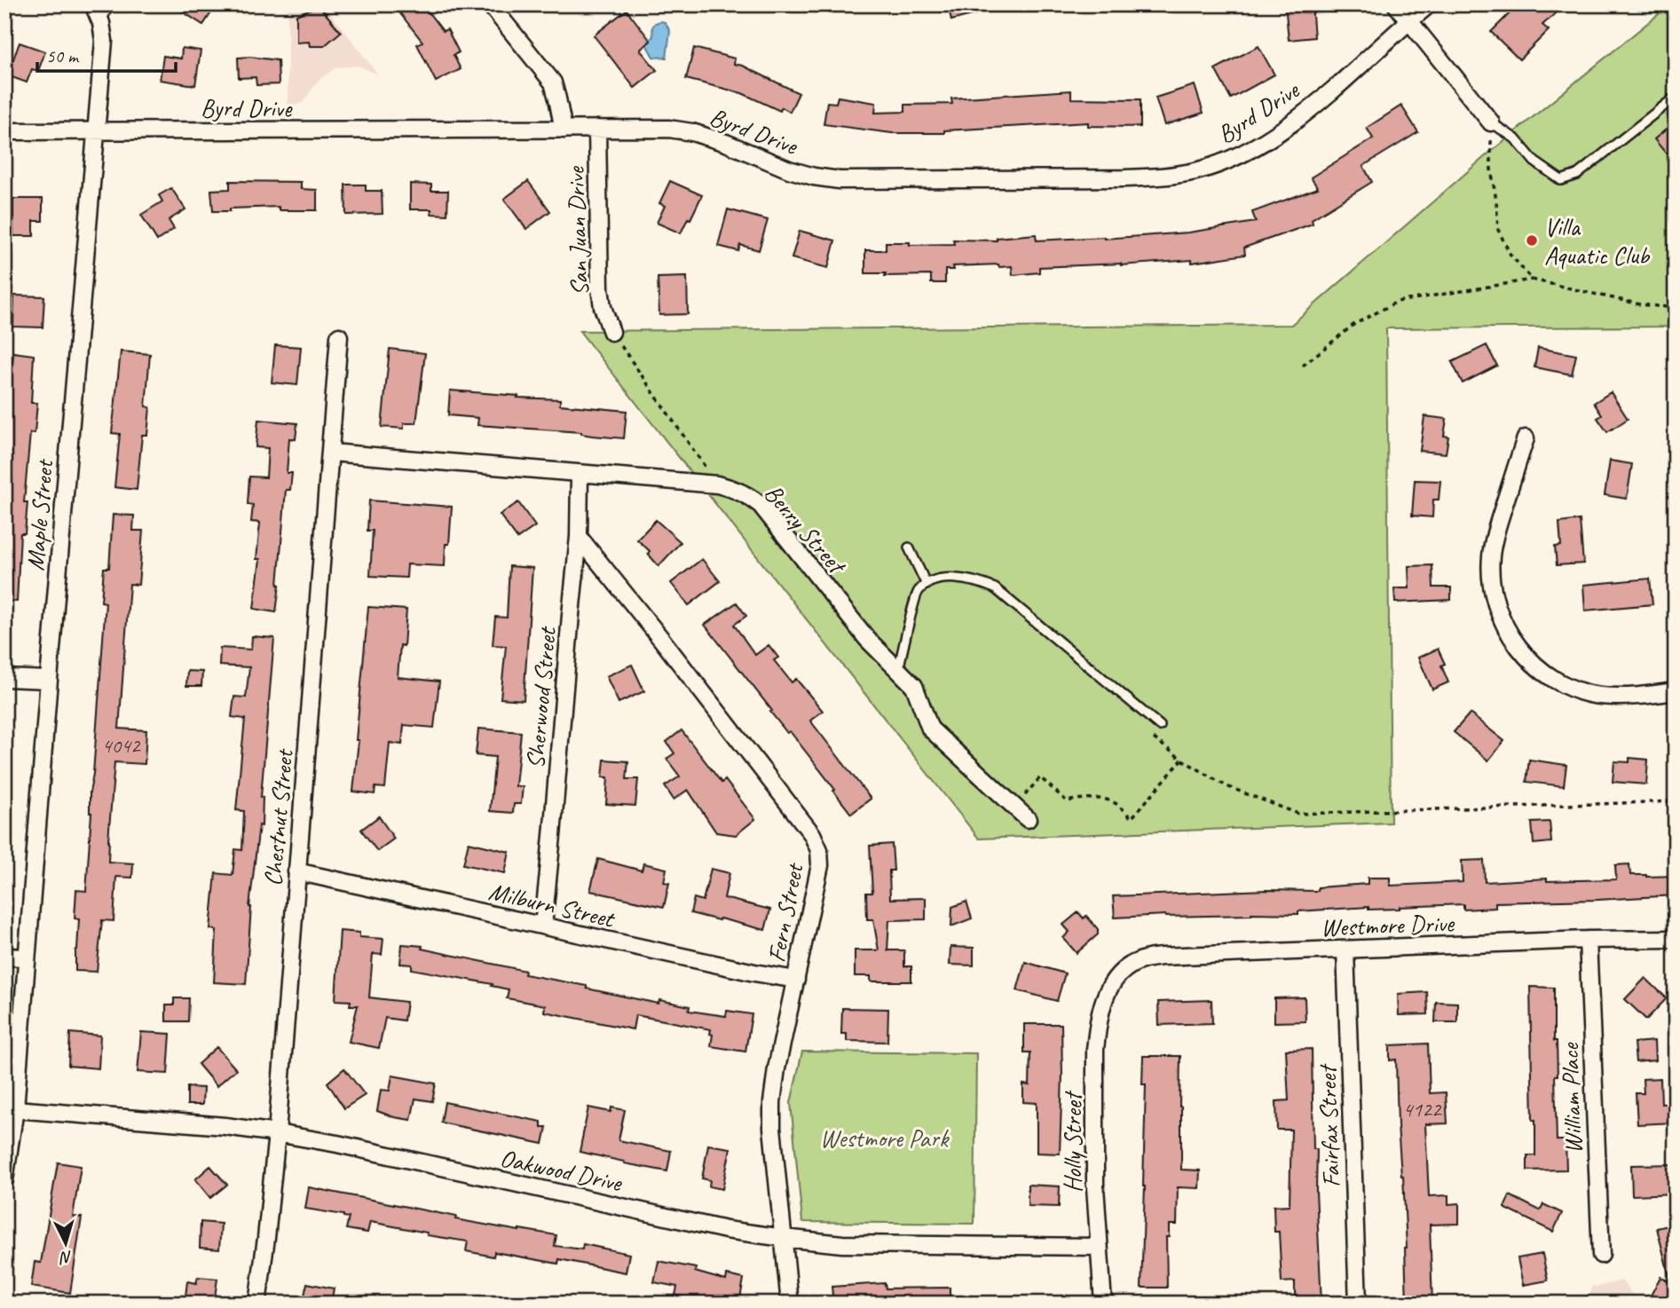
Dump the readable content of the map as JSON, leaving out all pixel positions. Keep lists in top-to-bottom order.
{
  "streets": {
    "street": [
      "Byrd Drive",
      "San Juan Drive",
      "Maple Street",
      "Berry Street",
      "Sherwood Street",
      "Chestnut Street",
      "Milburn Street",
      "Fern Street",
      "Westmore Drive",
      "William Place",
      "Fairfax Street",
      "Holly Street",
      "Oakwood Drive"
    ]
  },
  "crossings": [
    ["Byrd Drive", "San Juan Drive"],
    ["Byrd Drive", "Maple Street"],
    ["Maple Street", "Oakwood Drive"],
    ["Berry Street", "Sherwood Street"],
    ["Berry Street", "Chestnut Street"],
    ["Sherwood Street", "Milburn Street"],
    ["Sherwood Street", "Fern Street"],
    ["Chestnut Street", "Milburn Street"],
    ["Chestnut Street", "Oakwood Drive"],
    ["Milburn Street", "Fern Street"],
    ["Fern Street", "Oakwood Drive"],
    ["Westmore Drive", "William Place"],
    ["Westmore Drive", "Fairfax Street"],
    ["Westmore Drive", "Holly Street"],
    ["Holly Street", "Oakwood Drive"]
  ],
  "parks": ["Westmore Park"],
  "places": ["Villa Aquatic Club"],
  "house_numbers": ["4042", "4122"],
  "scale_bar": "50 m",
  "north": "bottom"
}
